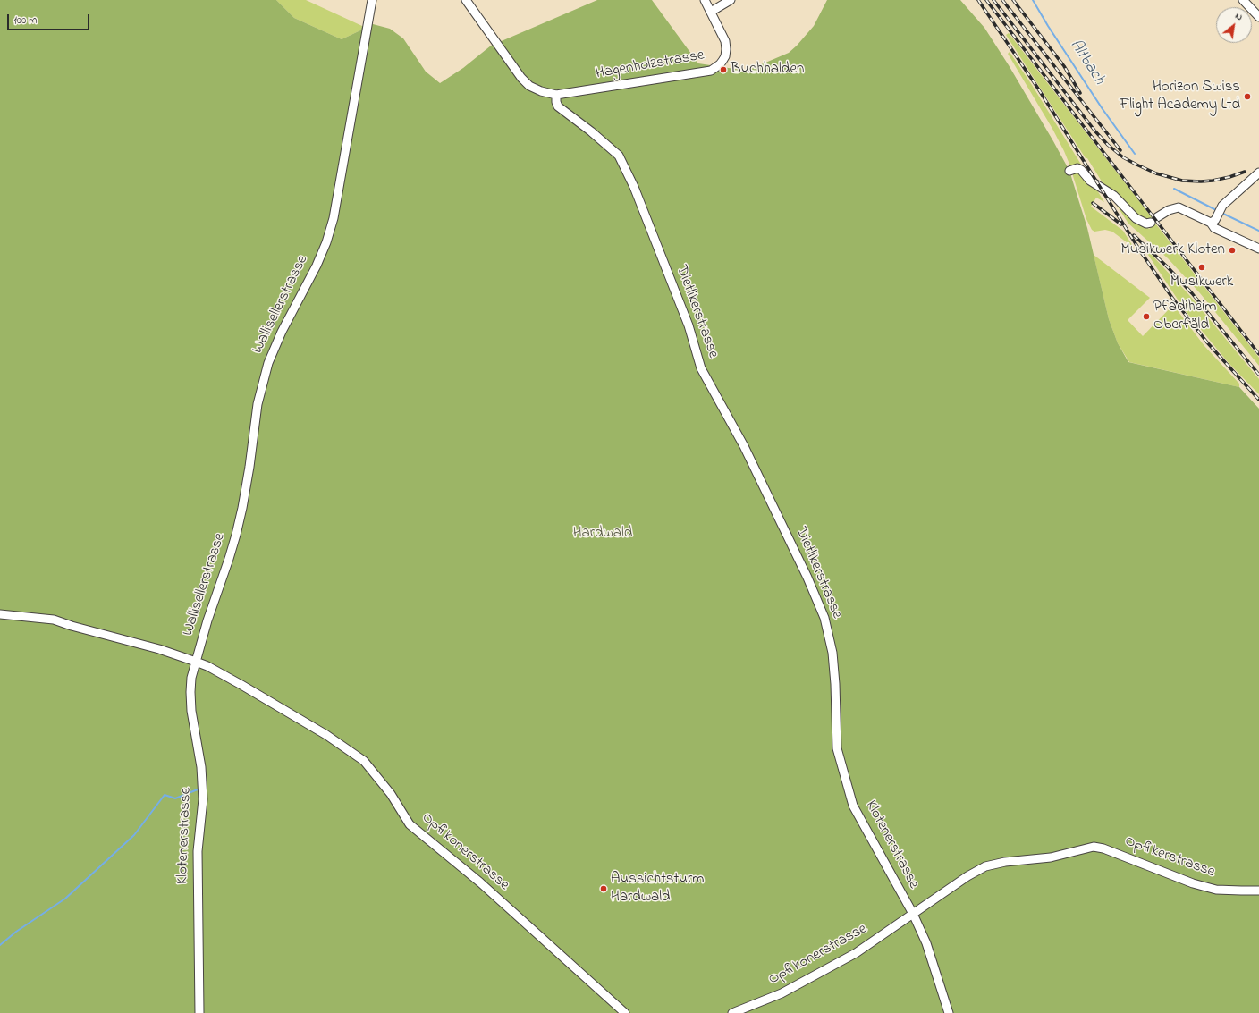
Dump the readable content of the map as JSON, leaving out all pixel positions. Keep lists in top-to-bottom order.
{
  "streets": {
    "street": [
      "Hagenholzstrasse",
      "Wallisellerstrasse",
      "Dietlikerstrasse",
      "Klotenerstrasse",
      "Opfikonerstrasse",
      "Opfikerstrasse"
    ]
  },
  "crossings": [
    ["Hagenholzstrasse", "Dietlikerstrasse"],
    ["Wallisellerstrasse", "Klotenerstrasse"],
    ["Wallisellerstrasse", "Opfikonerstrasse"],
    ["Dietlikerstrasse", "Klotenerstrasse"],
    ["Klotenerstrasse", "Opfikonerstrasse"],
    ["Opfikonerstrasse", "Opfikerstrasse"]
  ],
  "water": ["Altbach"],
  "parks": ["Hardwald"],
  "places": [
    "Buchhalden",
    "Horizon Swiss Flight Academy Ltd",
    "Musikwerk Kloten",
    "Musikwerk",
    "Pfadiheim Oberfäld",
    "Aussichtsturm Hardwald"
  ],
  "scale_bar": "100 m",
  "north": "top right"
}
